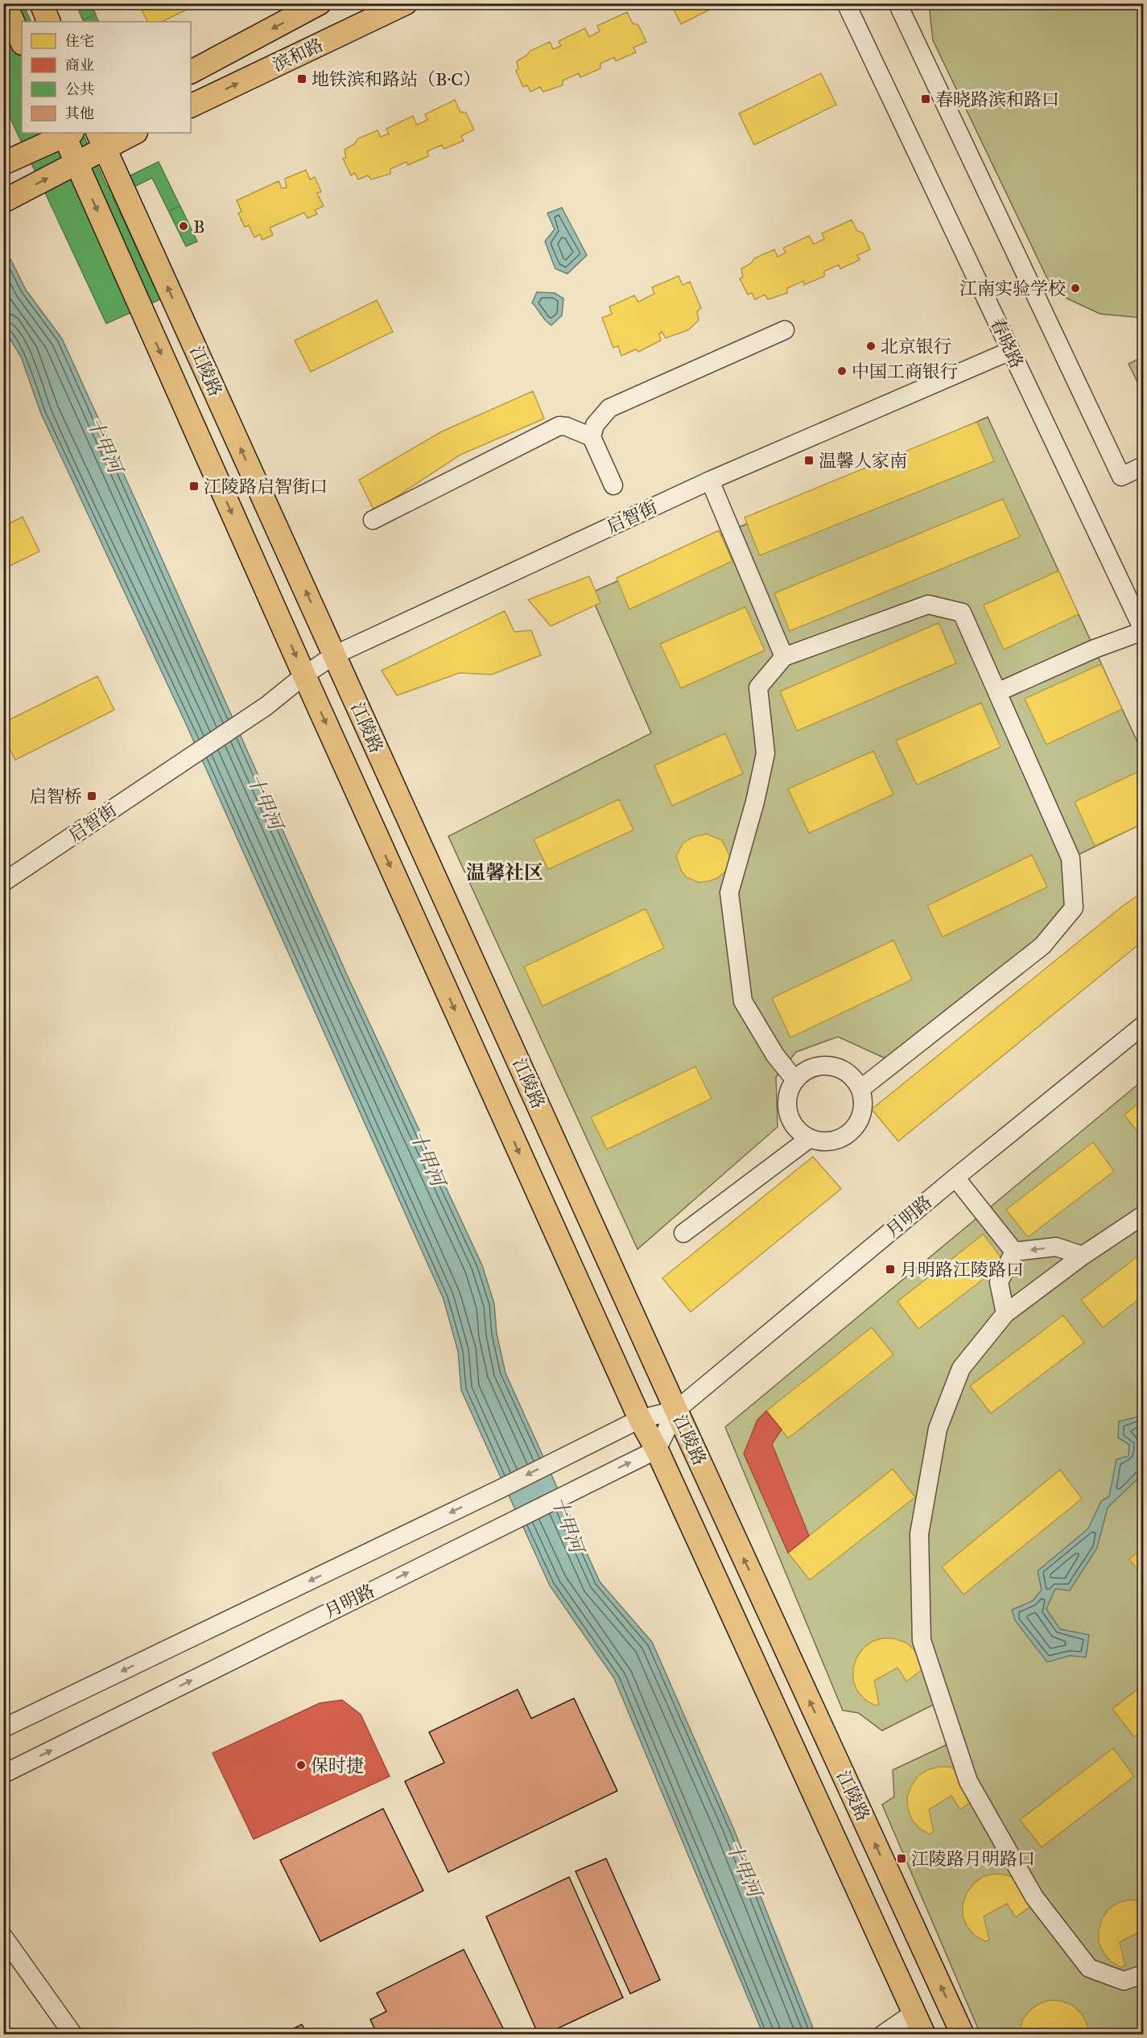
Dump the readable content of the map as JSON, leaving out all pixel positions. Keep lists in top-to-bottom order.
{
  "streets": {
    "main road": ["滨和路", "江陵路"],
    "street": ["春晓路", "启智街", "月明路"]
  },
  "crossings": [
    ["春晓路", "启智街"],
    ["江陵路", "启智街"],
    ["江陵路", "月明路"]
  ],
  "districts": ["温馨社区"],
  "water": ["十甲河"],
  "places": {
    "transit": [
      "地铁滨和路站（B·C）",
      "春晓路滨和路口",
      "温馨人家南",
      "江陵路启智街口",
      "启智桥",
      "月明路江陵路口",
      "江陵路月明路口"
    ],
    "other": [
      "B",
      "江南实验学校",
      "北京银行",
      "中国工商银行",
      "保时捷"
    ]
  },
  "legend": [
    "住宅",
    "商业",
    "公共",
    "其他"
  ]
}
